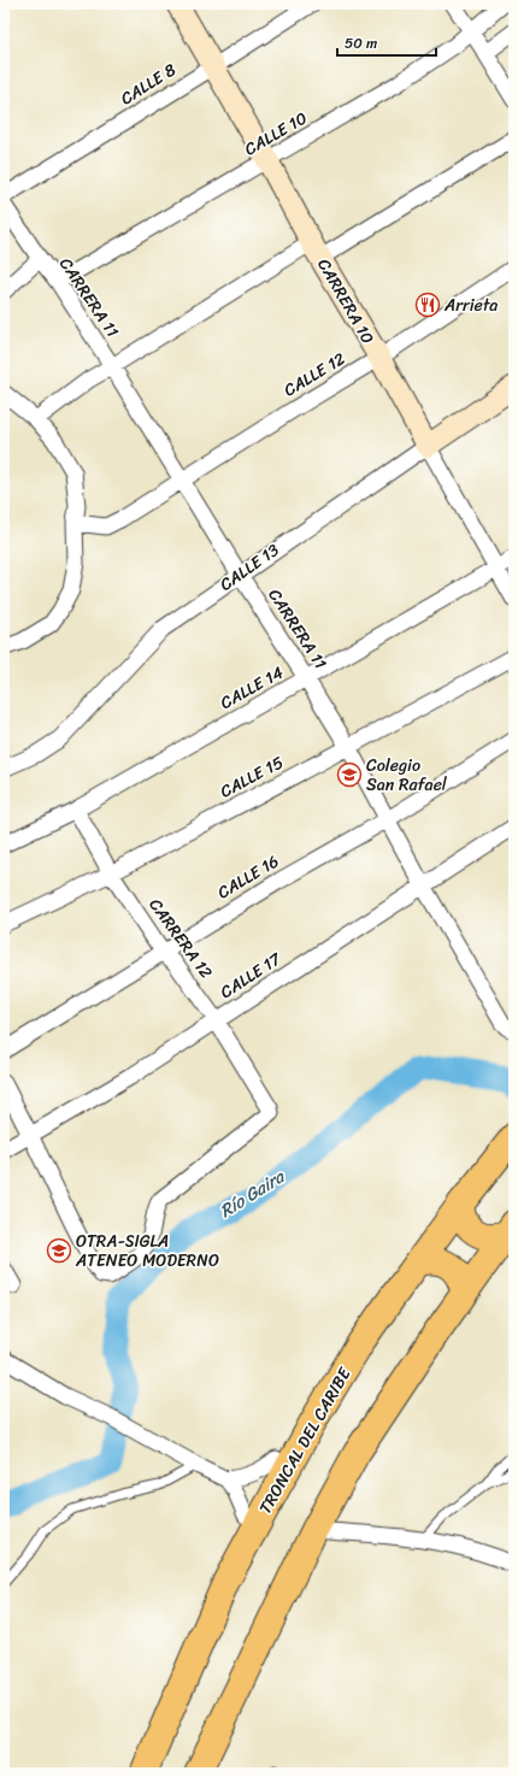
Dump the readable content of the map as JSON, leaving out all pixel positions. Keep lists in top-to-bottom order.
{
  "streets": {
    "highway": ["TRONCAL DEL CARIBE"],
    "main road": ["CARRERA 10", "CALLE 13"],
    "street": [
      "CALLE 8",
      "CALLE 10",
      "CARRERA 11",
      "CALLE 12",
      "CALLE 14",
      "CALLE 15",
      "CALLE 16",
      "CARRERA 12",
      "CALLE 17"
    ]
  },
  "crossings": [
    ["CALLE 8", "CARRERA 10"],
    ["CALLE 10", "CARRERA 11"],
    ["CALLE 10", "CARRERA 10"],
    ["CARRERA 11", "CALLE 12"],
    ["CARRERA 11", "CALLE 13"],
    ["CARRERA 11", "CALLE 14"],
    ["CARRERA 11", "CALLE 15"],
    ["CARRERA 11", "CALLE 16"],
    ["CARRERA 11", "CALLE 17"],
    ["CARRERA 10", "CALLE 12"],
    ["CARRERA 10", "CALLE 13"],
    ["CARRERA 10", "CALLE 14"],
    ["CALLE 14", "CARRERA 12"],
    ["CALLE 15", "CARRERA 12"],
    ["CALLE 16", "CARRERA 12"],
    ["CARRERA 12", "CALLE 17"]
  ],
  "water": ["Río Gaira"],
  "places": {
    "restaurant": ["Arrieta"],
    "school or university": ["Colegio San Rafael", "OTRA-SIGLA ATENEO MODERNO"]
  },
  "scale_bar": "50 m"
}
